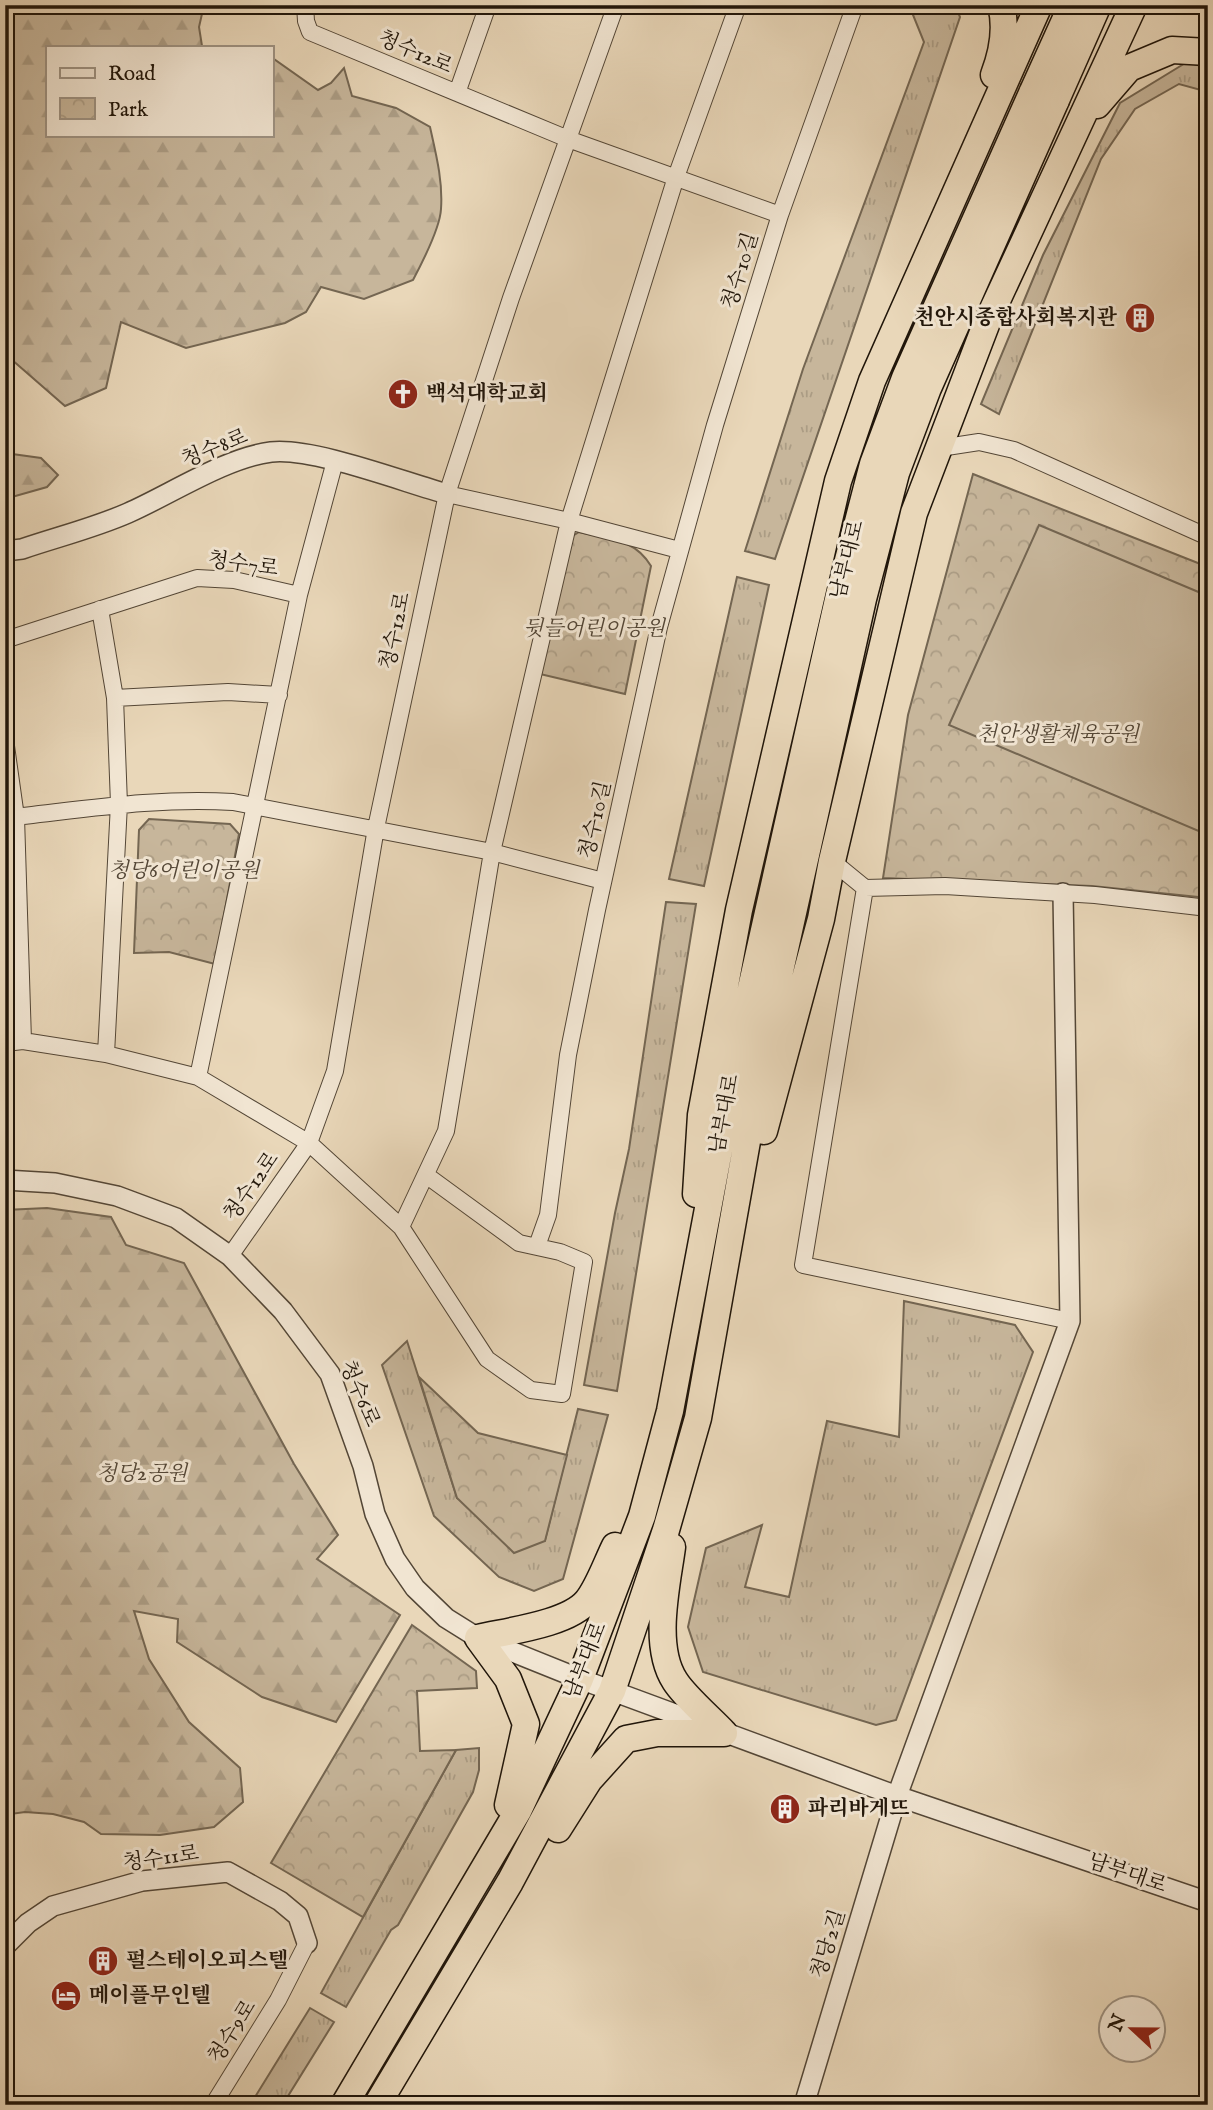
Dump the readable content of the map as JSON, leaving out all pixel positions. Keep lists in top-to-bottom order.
{
  "streets": {
    "highway": ["남부대로"],
    "street": [
      "청수12로",
      "청수10길",
      "청수8로",
      "청수7로",
      "청수6로",
      "청수11로",
      "청당2길",
      "청수9로"
    ]
  },
  "crossings": [
    ["청수12로", "청수8로"],
    ["청수12로", "청수7로"],
    ["청수12로", "청수6로"],
    ["남부대로", "청수6로"],
    ["남부대로", "청당2길"],
    ["청수11로", "청수9로"]
  ],
  "parks": [
    "뒷들어린이공원",
    "천안생활체육공원",
    "청당6어린이공원",
    "청당2공원"
  ],
  "places": {
    "building": ["천안시종합사회복지관", "파리바게뜨", "펄스테이오피스텔"],
    "church": ["백석대학교회"],
    "hotel": ["메이플무인텔"]
  },
  "legend": ["Road", "Park"],
  "north": "left"
}
